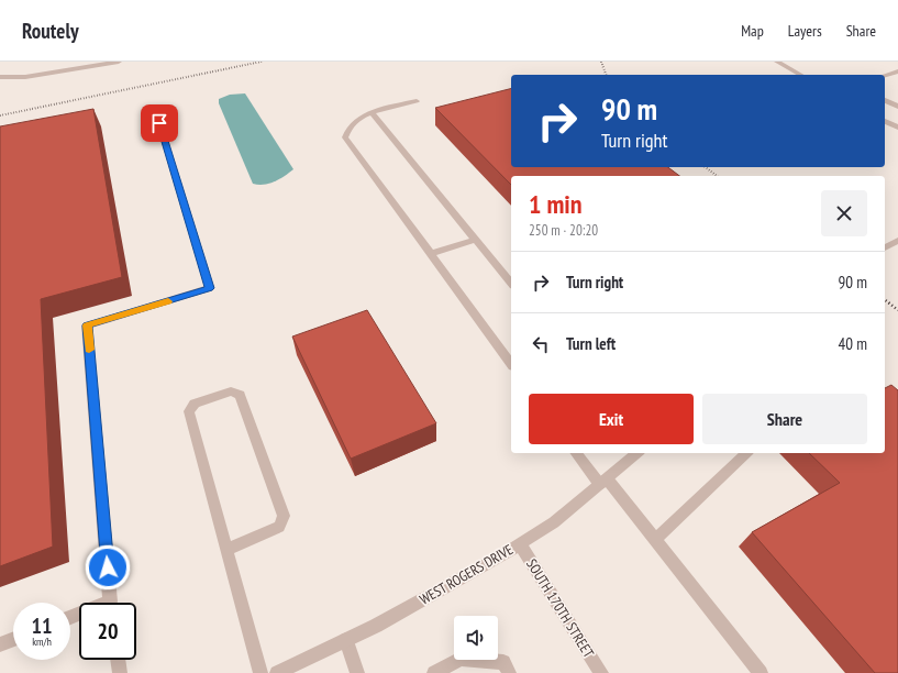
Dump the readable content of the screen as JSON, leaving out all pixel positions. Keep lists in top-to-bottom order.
{
  "streets": {
    "street": ["WEST ROGERS DRIVE", "SOUTH 170TH STREET"]
  },
  "crossings": [
    ["WEST ROGERS DRIVE", "SOUTH 170TH STREET"]
  ],
  "page": {
    "header": "Routely",
    "nav": ["Map", "Layers", "Share"],
    "turn": ["90 m", "Turn right"],
    "heading": ["1 min", "250 m · 20:20"],
    "list": [
      {
        "name": "Turn right",
        "value": "90 m"
      },
      {
        "name": "Turn left",
        "value": "40 m"
      }
    ],
    "buttons": ["Exit", "Share"],
    "speed": "11 km/h",
    "limit": "20"
  }
}
